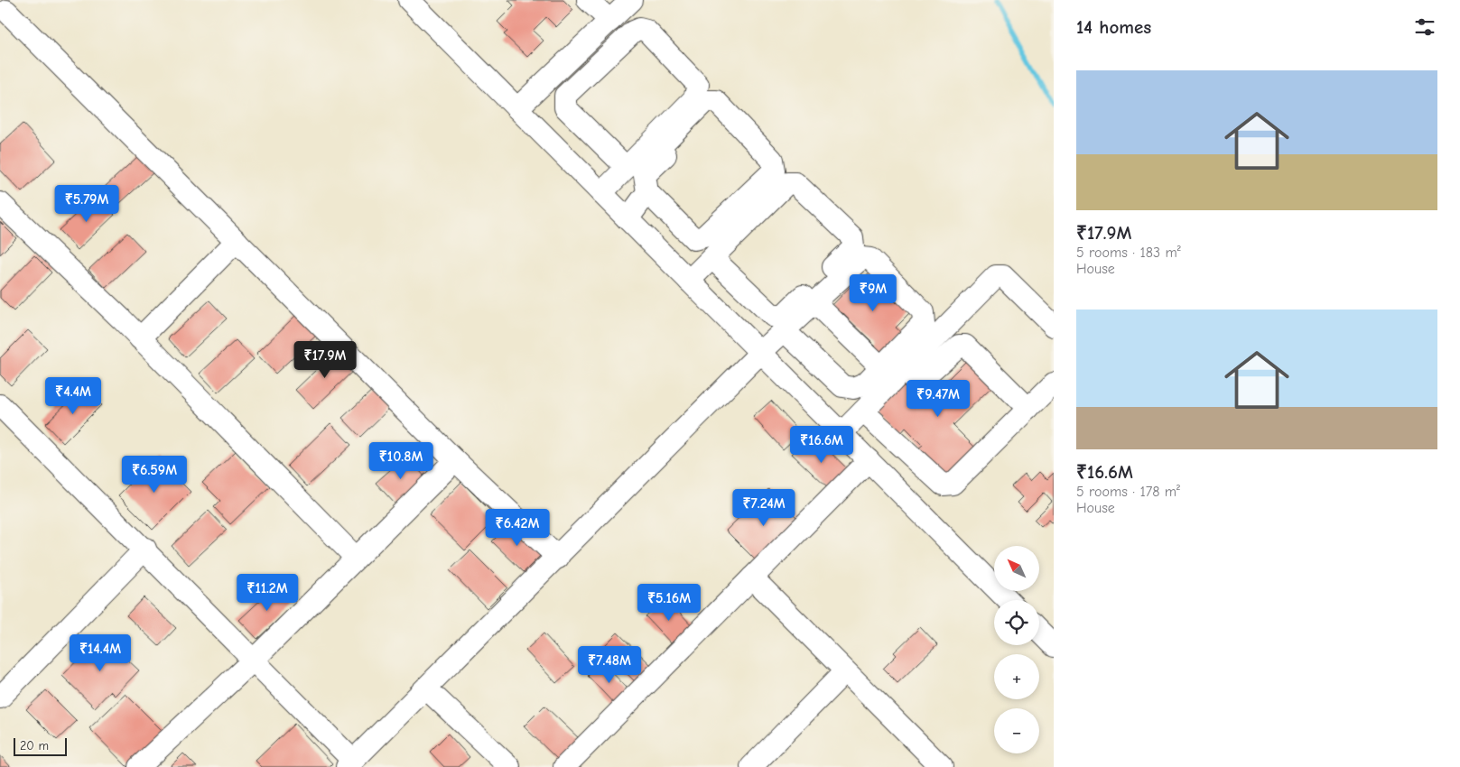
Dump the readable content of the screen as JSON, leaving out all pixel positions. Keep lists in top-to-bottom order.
{
  "scale_bar": "20 m",
  "north": "top left",
  "page": {
    "heading": "14 homes",
    "list": [
      {
        "name": "₹17.9M",
        "note": "5 rooms · 183 m² · House"
      },
      {
        "name": "₹16.6M",
        "note": "5 rooms · 178 m² · House"
      }
    ],
    "price": [
      "₹5.79M",
      "₹9M",
      "₹17.9M",
      "₹4.4M",
      "₹9.47M",
      "₹16.6M",
      "₹10.8M",
      "₹6.59M",
      "₹7.24M",
      "₹6.42M",
      "₹11.2M",
      "₹5.16M",
      "₹14.4M",
      "₹7.48M"
    ],
    "map_buttons": ["+", "−"],
    "scale": "20 m"
  }
}
